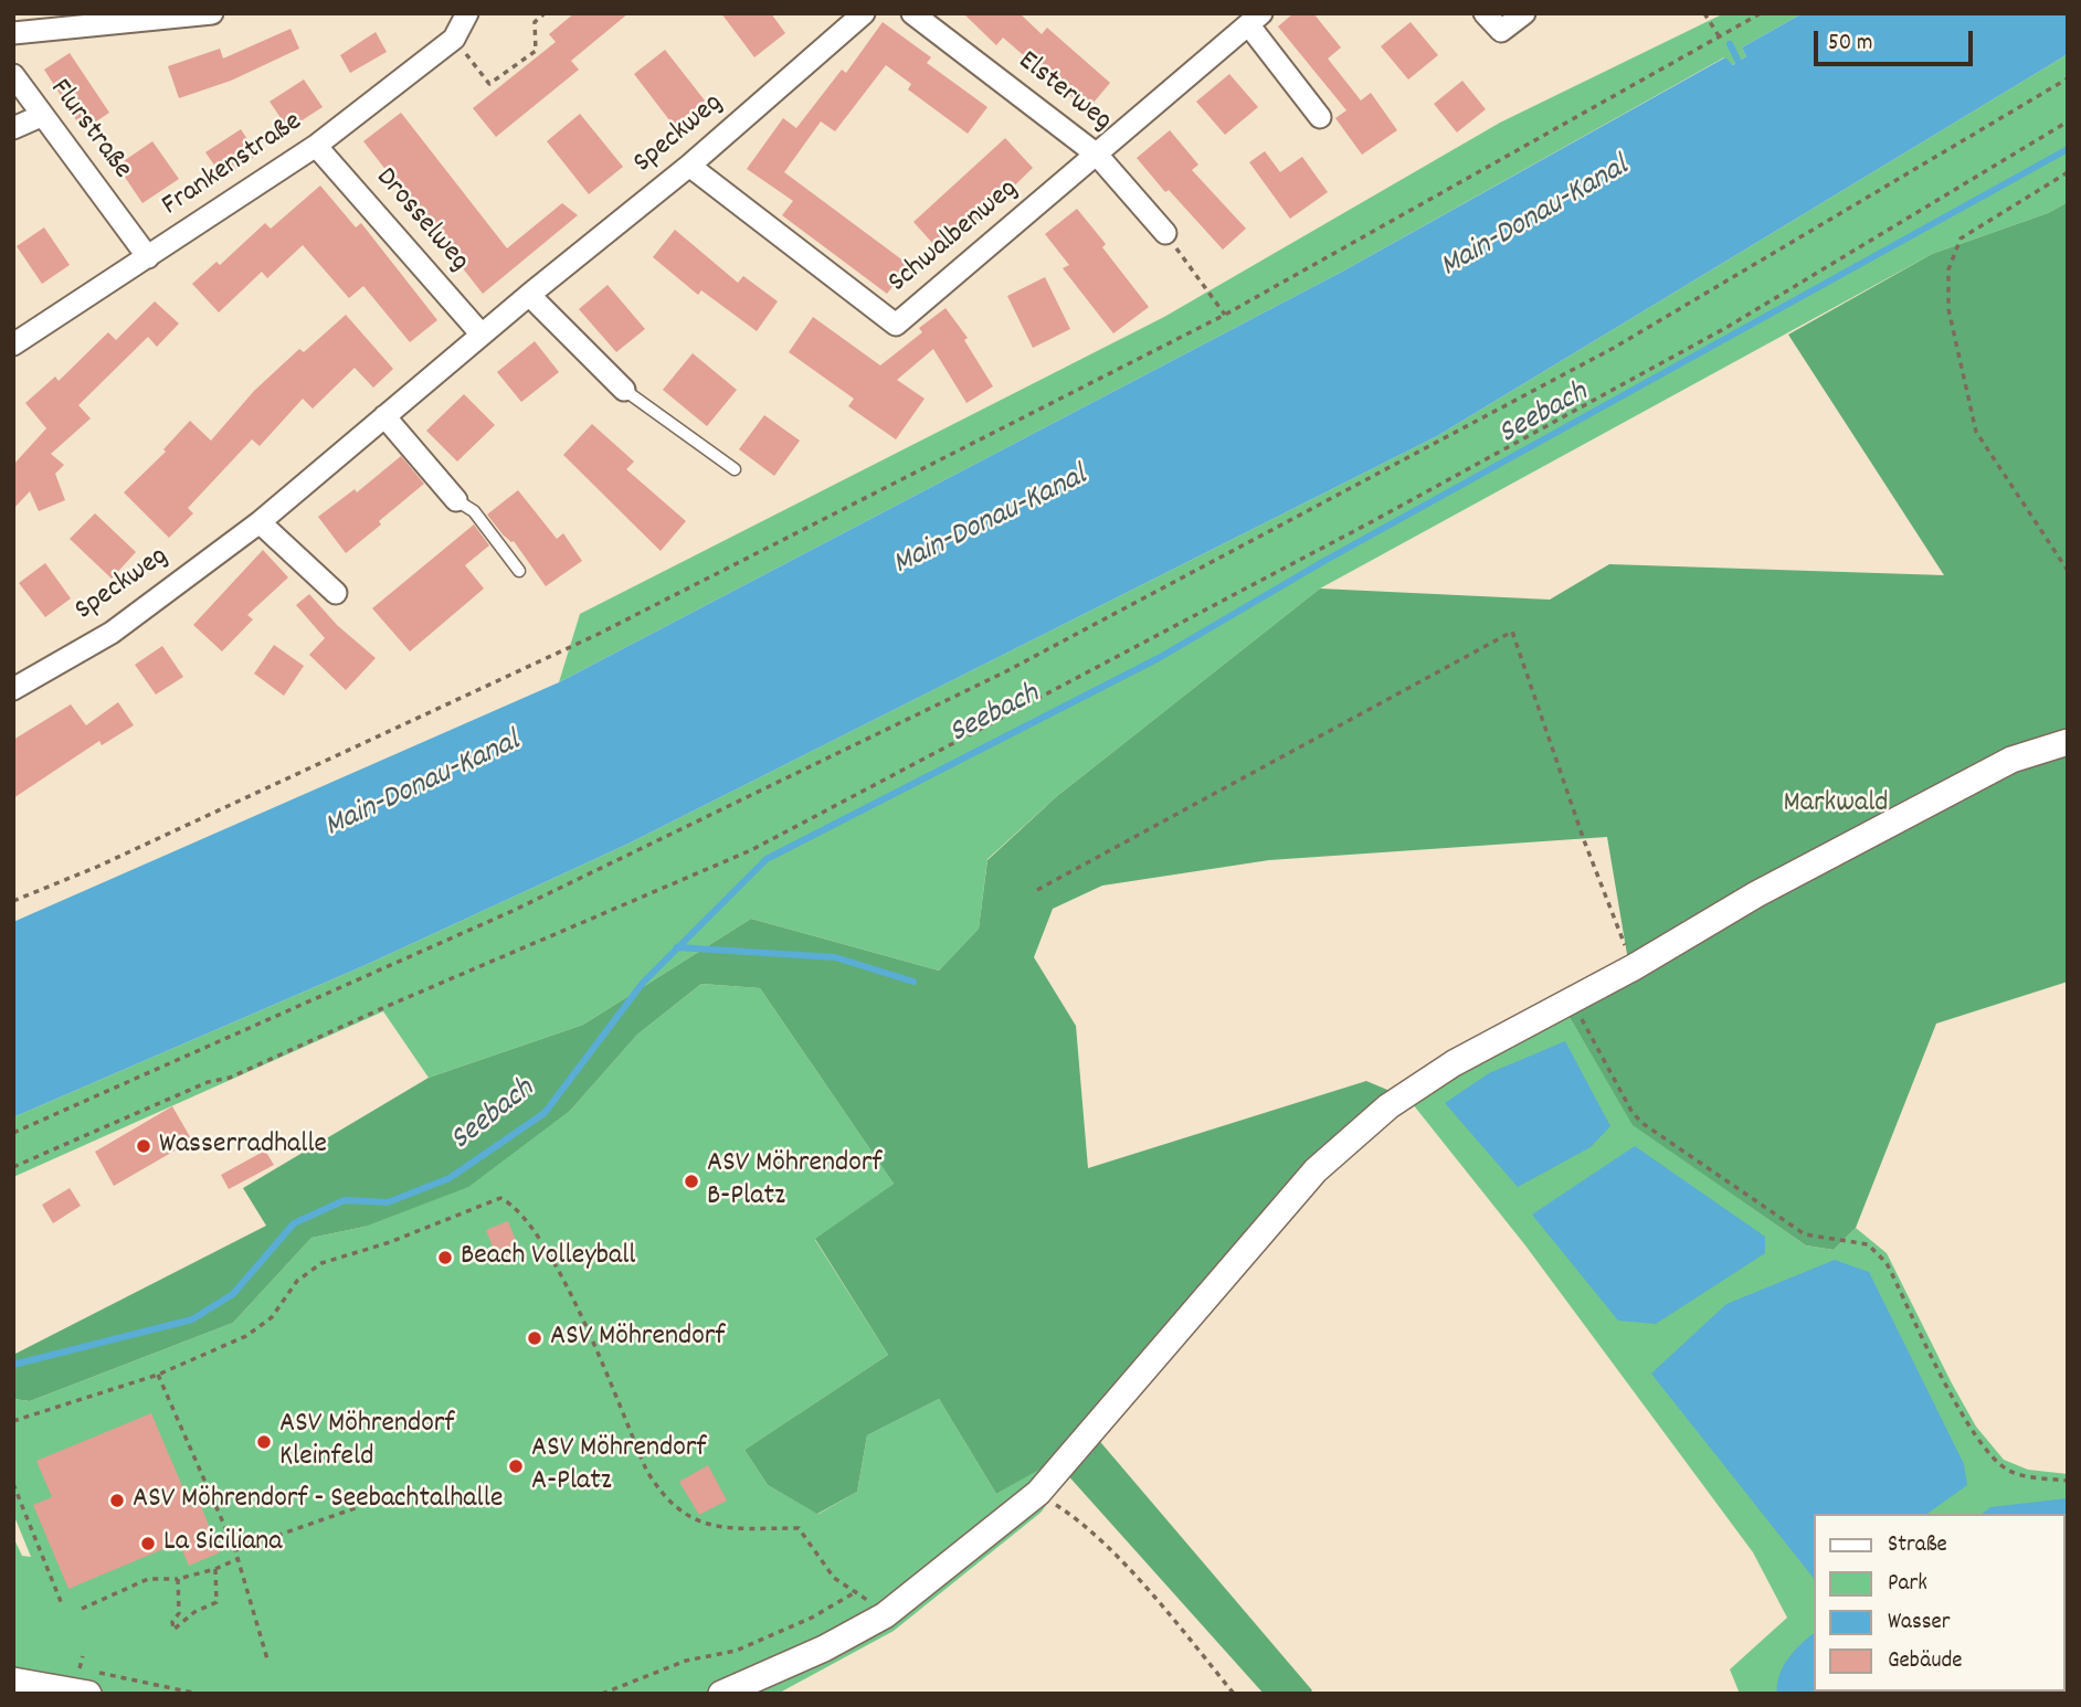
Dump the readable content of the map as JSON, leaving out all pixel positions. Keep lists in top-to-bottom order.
{
  "streets": {
    "street": [
      "Elsterweg",
      "Flurstraße",
      "Speckweg",
      "Frankenstraße",
      "Drosselweg",
      "Schwalbenweg"
    ]
  },
  "crossings": [
    ["Elsterweg", "Schwalbenweg"],
    ["Flurstraße", "Frankenstraße"],
    ["Speckweg", "Drosselweg"],
    ["Speckweg", "Schwalbenweg"],
    ["Frankenstraße", "Drosselweg"]
  ],
  "water": ["Main-Donau-Kanal", "Seebach"],
  "parks": ["Markwald"],
  "places": [
    "Wasserradhalle",
    "ASV Möhrendorf B-Platz",
    "Beach Volleyball",
    "ASV Möhrendorf",
    "ASV Möhrendorf Kleinfeld",
    "ASV Möhrendorf A-Platz",
    "ASV Möhrendorf - Seebachtalhalle",
    "La Siciliana"
  ],
  "legend": [
    "Straße",
    "Park",
    "Wasser",
    "Gebäude"
  ],
  "scale_bar": "50 m"
}
